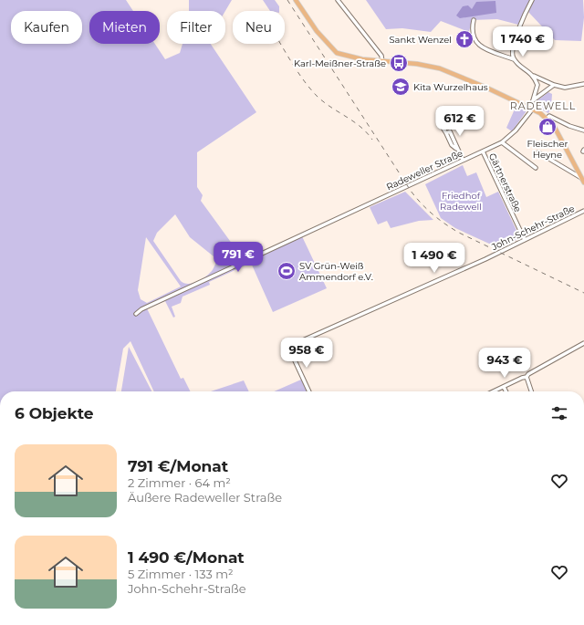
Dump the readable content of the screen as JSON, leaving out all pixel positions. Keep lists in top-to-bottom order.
{
  "streets": {
    "street": ["Radeweller Straße", "Gärtnerstraße", "John-Schehr-Straße"]
  },
  "crossings": [
    ["Radeweller Straße", "Gärtnerstraße"],
    ["Gärtnerstraße", "John-Schehr-Straße"]
  ],
  "districts": ["RADEWELL"],
  "parks": ["Friedhof Radewell"],
  "places": {
    "church": ["Sankt Wenzel"],
    "bus stop": ["Karl-Meißner-Straße"],
    "school or university": ["Kita Wurzelhaus"],
    "shop": ["Fleischer Heyne"],
    "sports": ["SV Grün-Weiß Ammendorf e.V."]
  },
  "page": {
    "chip": [
      "Kaufen",
      "Mieten",
      "Filter",
      "Neu"
    ],
    "price": [
      "1 740 €",
      "612 €",
      "791 €",
      "1 490 €",
      "958 €",
      "943 €"
    ],
    "heading": "6 Objekte",
    "list": [
      {
        "name": "791 €/Monat",
        "note": "2 Zimmer · 64 m² · Äußere Radeweller Straße"
      },
      {
        "name": "1 490 €/Monat",
        "note": "5 Zimmer · 133 m² · John-Schehr-Straße"
      }
    ]
  }
}
